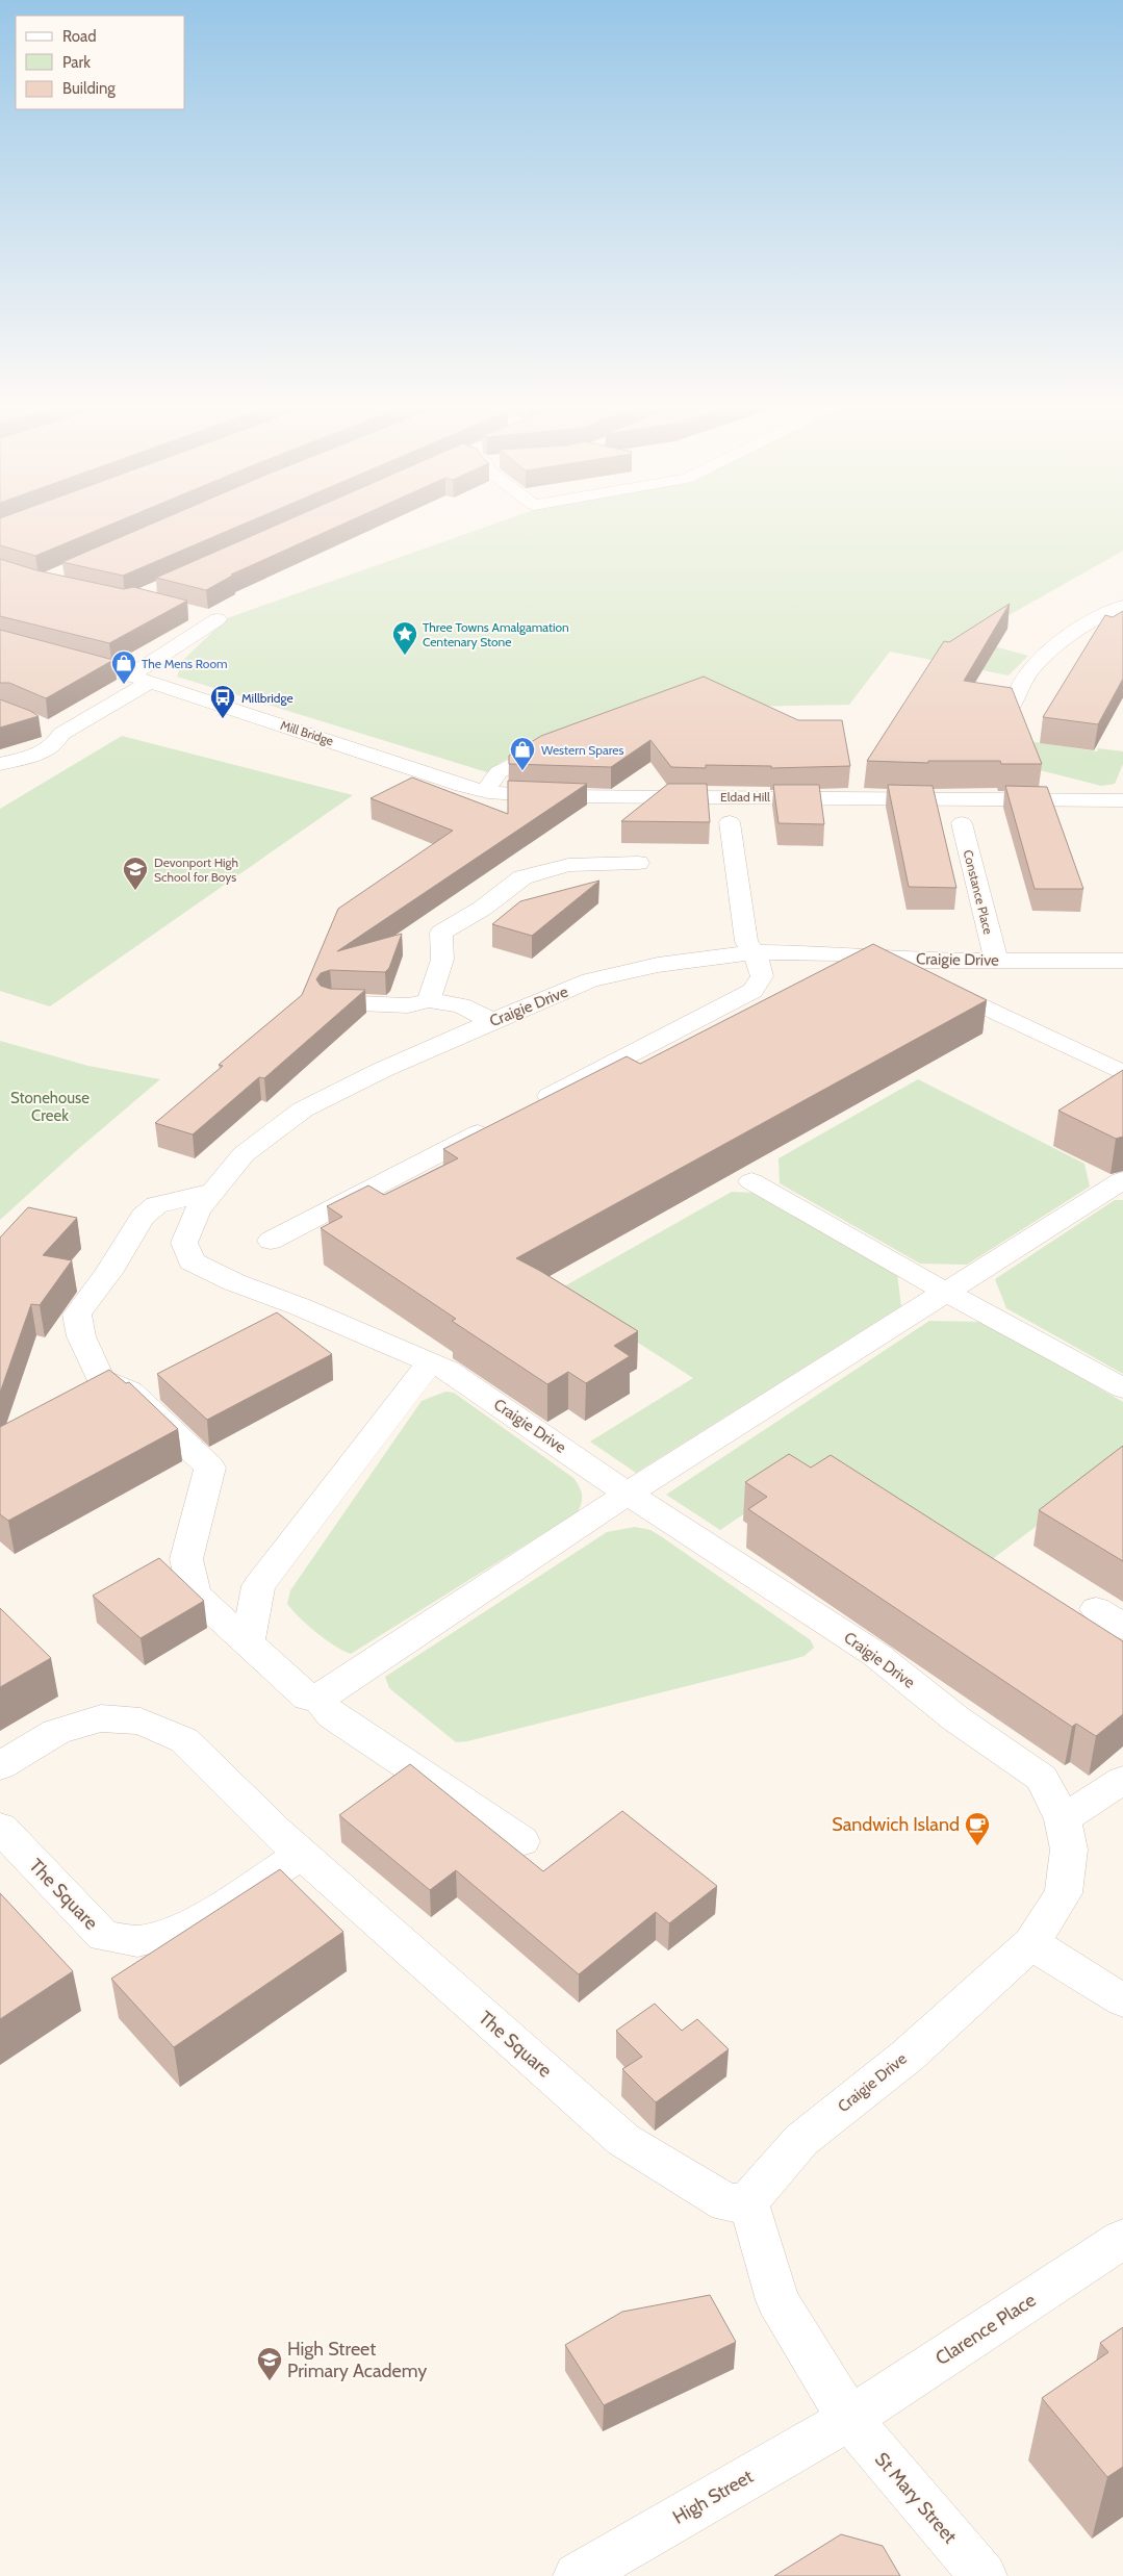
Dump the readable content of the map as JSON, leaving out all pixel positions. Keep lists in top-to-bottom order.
{
  "streets": {
    "street": [
      "Mill Bridge",
      "Eldad Hill",
      "Constance Place",
      "Craigie Drive",
      "The Square",
      "Clarence Place",
      "High Street",
      "St Mary Street"
    ]
  },
  "crossings": [
    ["Mill Bridge", "Eldad Hill"],
    ["Constance Place", "Craigie Drive"],
    ["Craigie Drive", "The Square"],
    ["Clarence Place", "High Street"],
    ["Clarence Place", "St Mary Street"],
    ["High Street", "St Mary Street"]
  ],
  "parks": ["Stonehouse Creek"],
  "places": {
    "place": ["Three Towns Amalgamation Centenary Stone"],
    "shop": ["The Mens Room", "Western Spares"],
    "bus stop": ["Millbridge"],
    "school or university": ["Devonport High School for Boys", "High Street Primary Academy"],
    "cafe": ["Sandwich Island"]
  },
  "legend": ["Road", "Park", "Building"]
}
